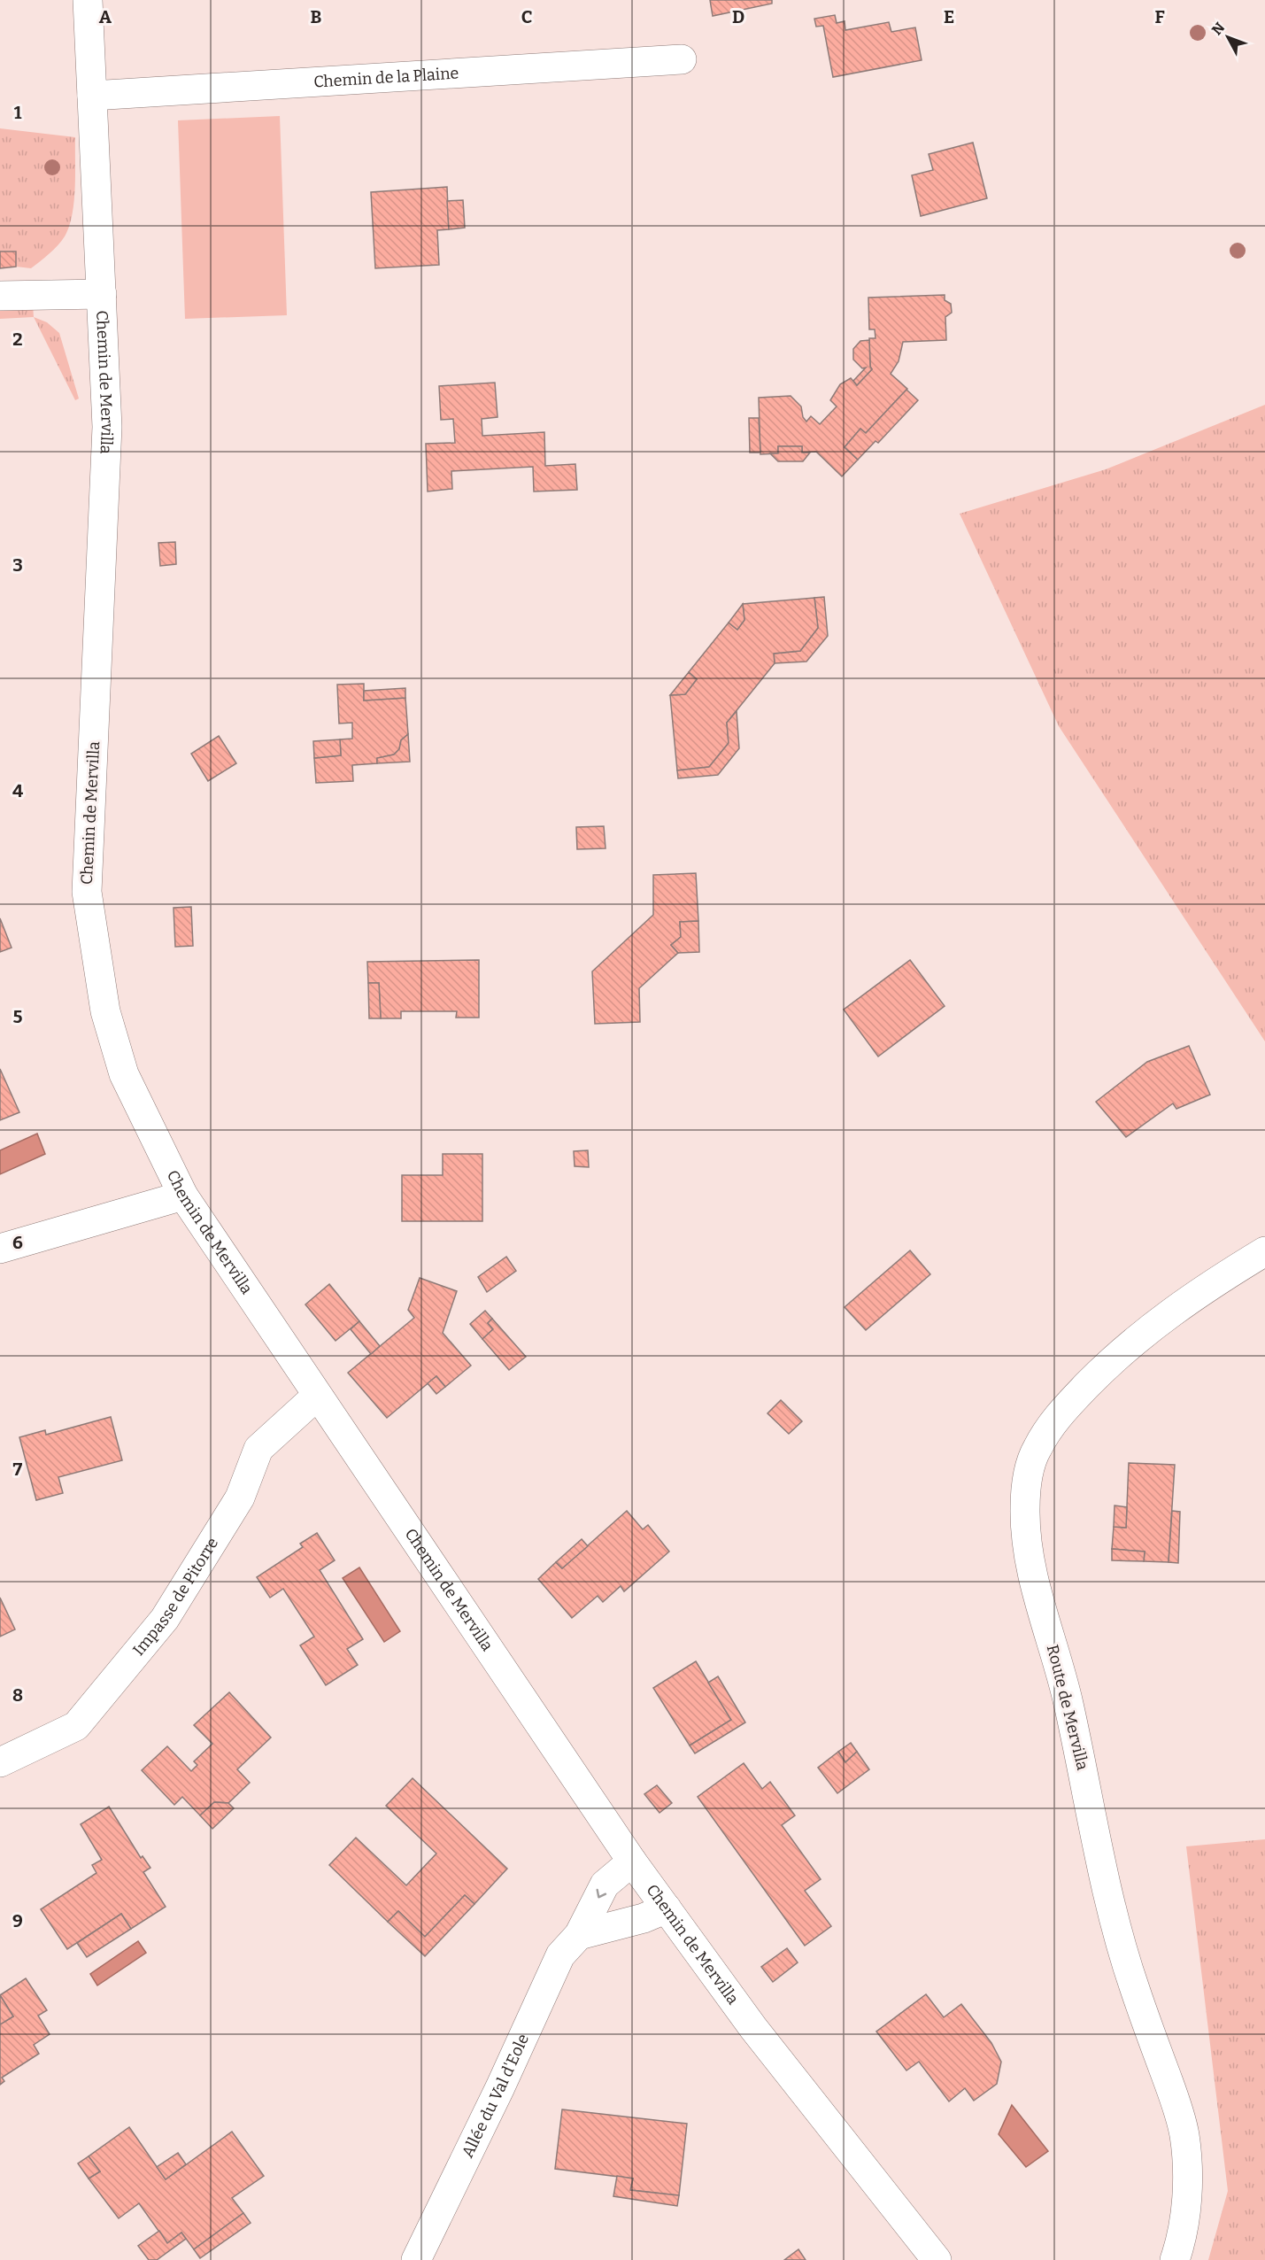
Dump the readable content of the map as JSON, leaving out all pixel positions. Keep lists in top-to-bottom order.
{
  "streets": {
    "street": [
      "Chemin de la Plaine",
      "Chemin de Mervilla",
      "Impasse de Pitorre",
      "Route de Mervilla",
      "Allée du Val d'Eole"
    ]
  },
  "crossings": [
    ["Chemin de la Plaine", "Chemin de Mervilla"],
    ["Chemin de Mervilla", "Impasse de Pitorre"],
    ["Chemin de Mervilla", "Allée du Val d'Eole"]
  ],
  "north": "top left",
  "grid": {
    "columns": [
      "A",
      "B",
      "C",
      "D",
      "E",
      "F"
    ],
    "rows": [
      "1",
      "2",
      "3",
      "4",
      "5",
      "6",
      "7",
      "8",
      "9"
    ]
  }
}
